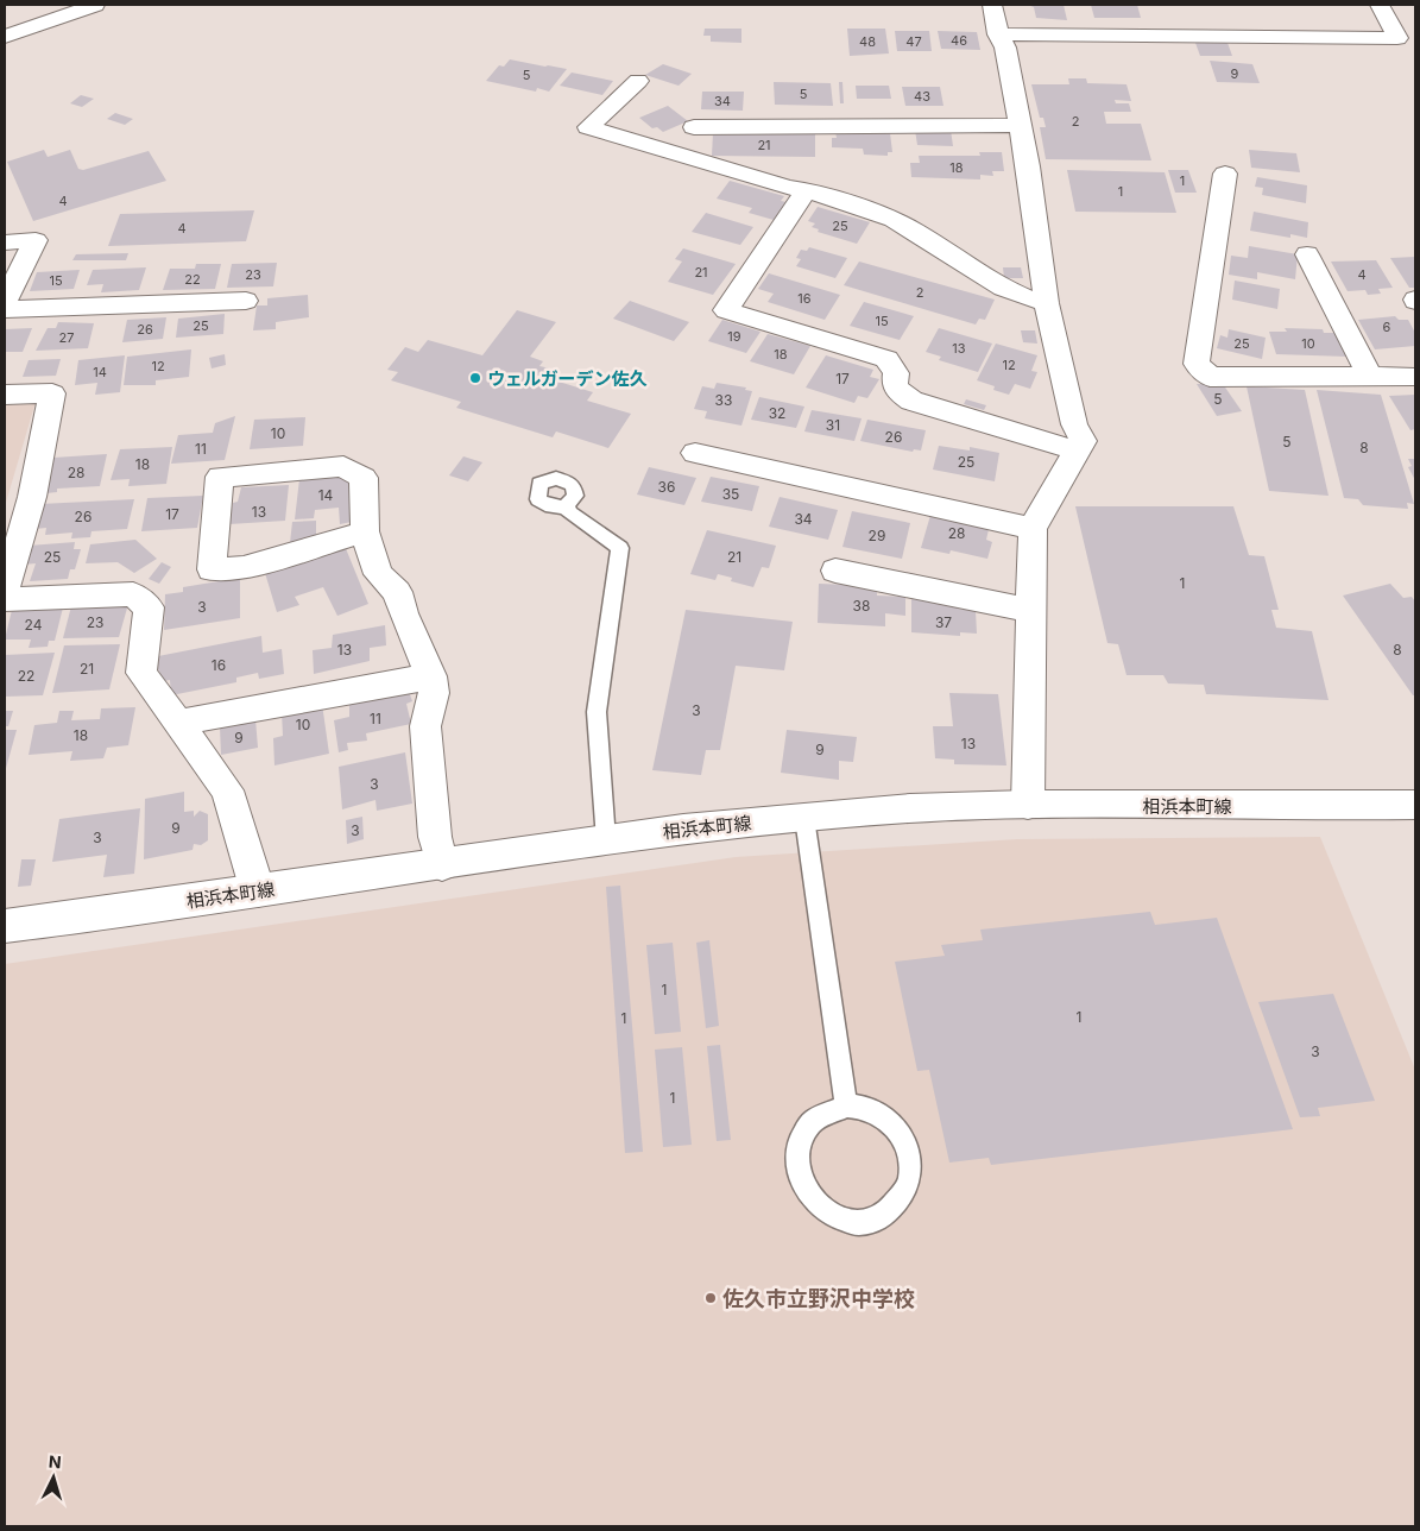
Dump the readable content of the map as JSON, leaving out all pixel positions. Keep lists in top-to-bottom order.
{
  "streets": {
    "street": ["相浜本町線"]
  },
  "places": ["ウェルガーデン佐久", "佐久市立野沢中学校"],
  "house_numbers": [
    "46",
    "48",
    "47",
    "9",
    "5",
    "5",
    "43",
    "34",
    "2",
    "21",
    "18",
    "1",
    "1",
    "4",
    "25",
    "4",
    "21",
    "23",
    "4",
    "22",
    "15",
    "2",
    "16",
    "15",
    "25",
    "6",
    "26",
    "19",
    "27",
    "25",
    "10",
    "13",
    "18",
    "12",
    "12",
    "14",
    "17",
    "5",
    "33",
    "32",
    "31",
    "10",
    "26",
    "5",
    "8",
    "11",
    "25",
    "18",
    "28",
    "36",
    "35",
    "14",
    "13",
    "17",
    "26",
    "34",
    "28",
    "29",
    "25",
    "21",
    "1",
    "38",
    "3",
    "23",
    "37",
    "24",
    "13",
    "8",
    "16",
    "21",
    "22",
    "3",
    "11",
    "10",
    "18",
    "9",
    "13",
    "9",
    "3",
    "9",
    "3",
    "3",
    "1",
    "1",
    "1",
    "3",
    "1"
  ],
  "north": "top"
}
